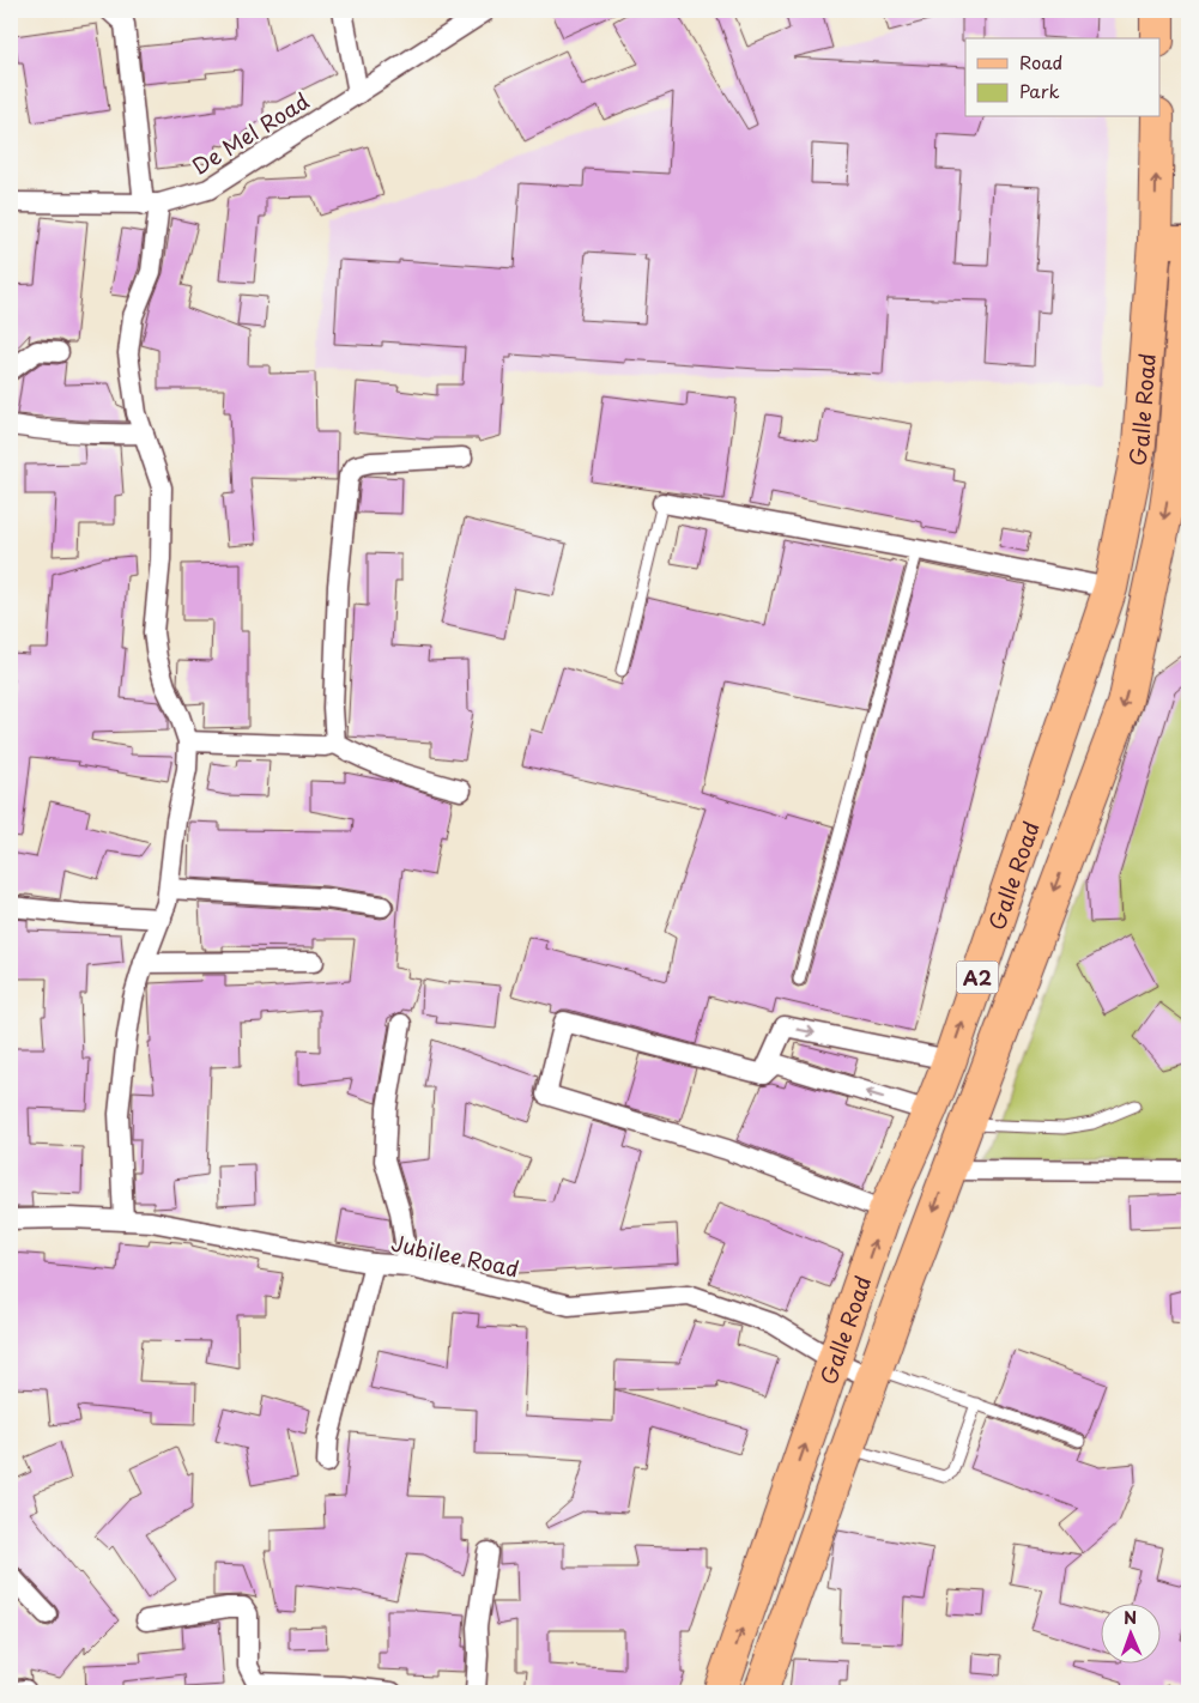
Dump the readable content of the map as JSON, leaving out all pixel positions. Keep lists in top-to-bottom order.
{
  "streets": {
    "highway": ["Galle Road", "A2"],
    "street": ["De Mel Road", "Jubilee Road"]
  },
  "crossings": [
    ["Galle Road", "A2"],
    ["Galle Road", "Jubilee Road"]
  ],
  "legend": ["Road", "Park"],
  "north": "top"
}
